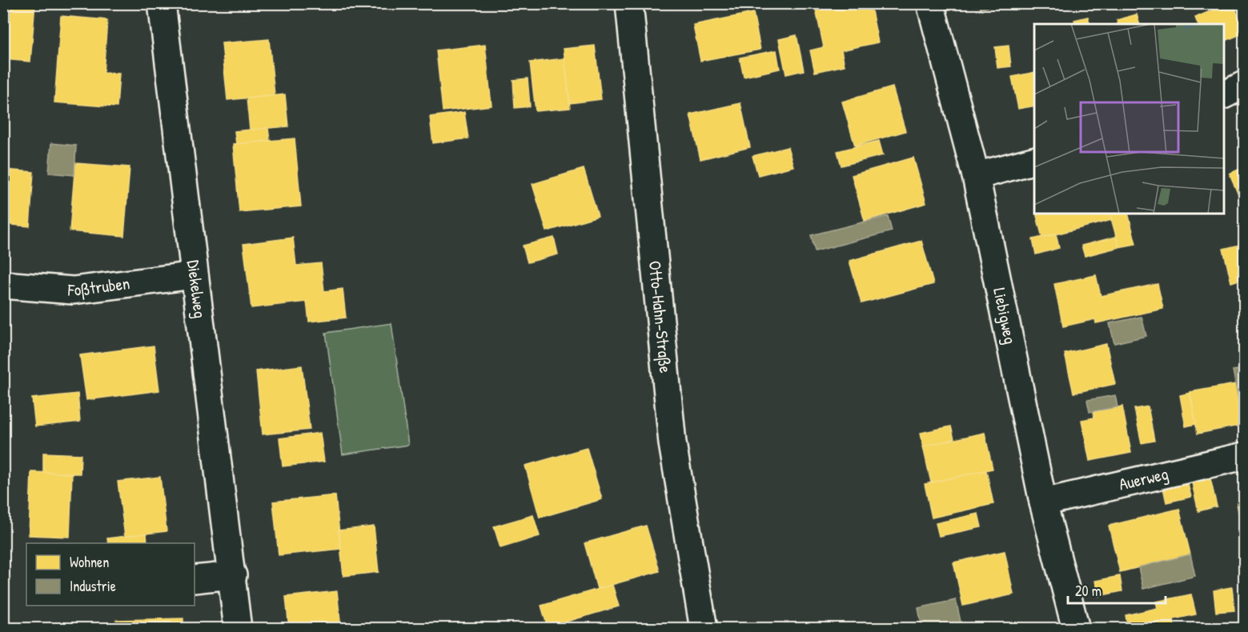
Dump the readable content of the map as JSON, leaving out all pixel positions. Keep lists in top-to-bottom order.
{
  "streets": {
    "street": [
      "Foßtruben",
      "Diekelweg",
      "Liebigweg",
      "Otto-Hahn-Straße",
      "Auerweg"
    ]
  },
  "crossings": [
    ["Foßtruben", "Diekelweg"],
    ["Liebigweg", "Auerweg"]
  ],
  "legend": ["Wohnen", "Industrie"],
  "scale_bar": "20 m"
}
